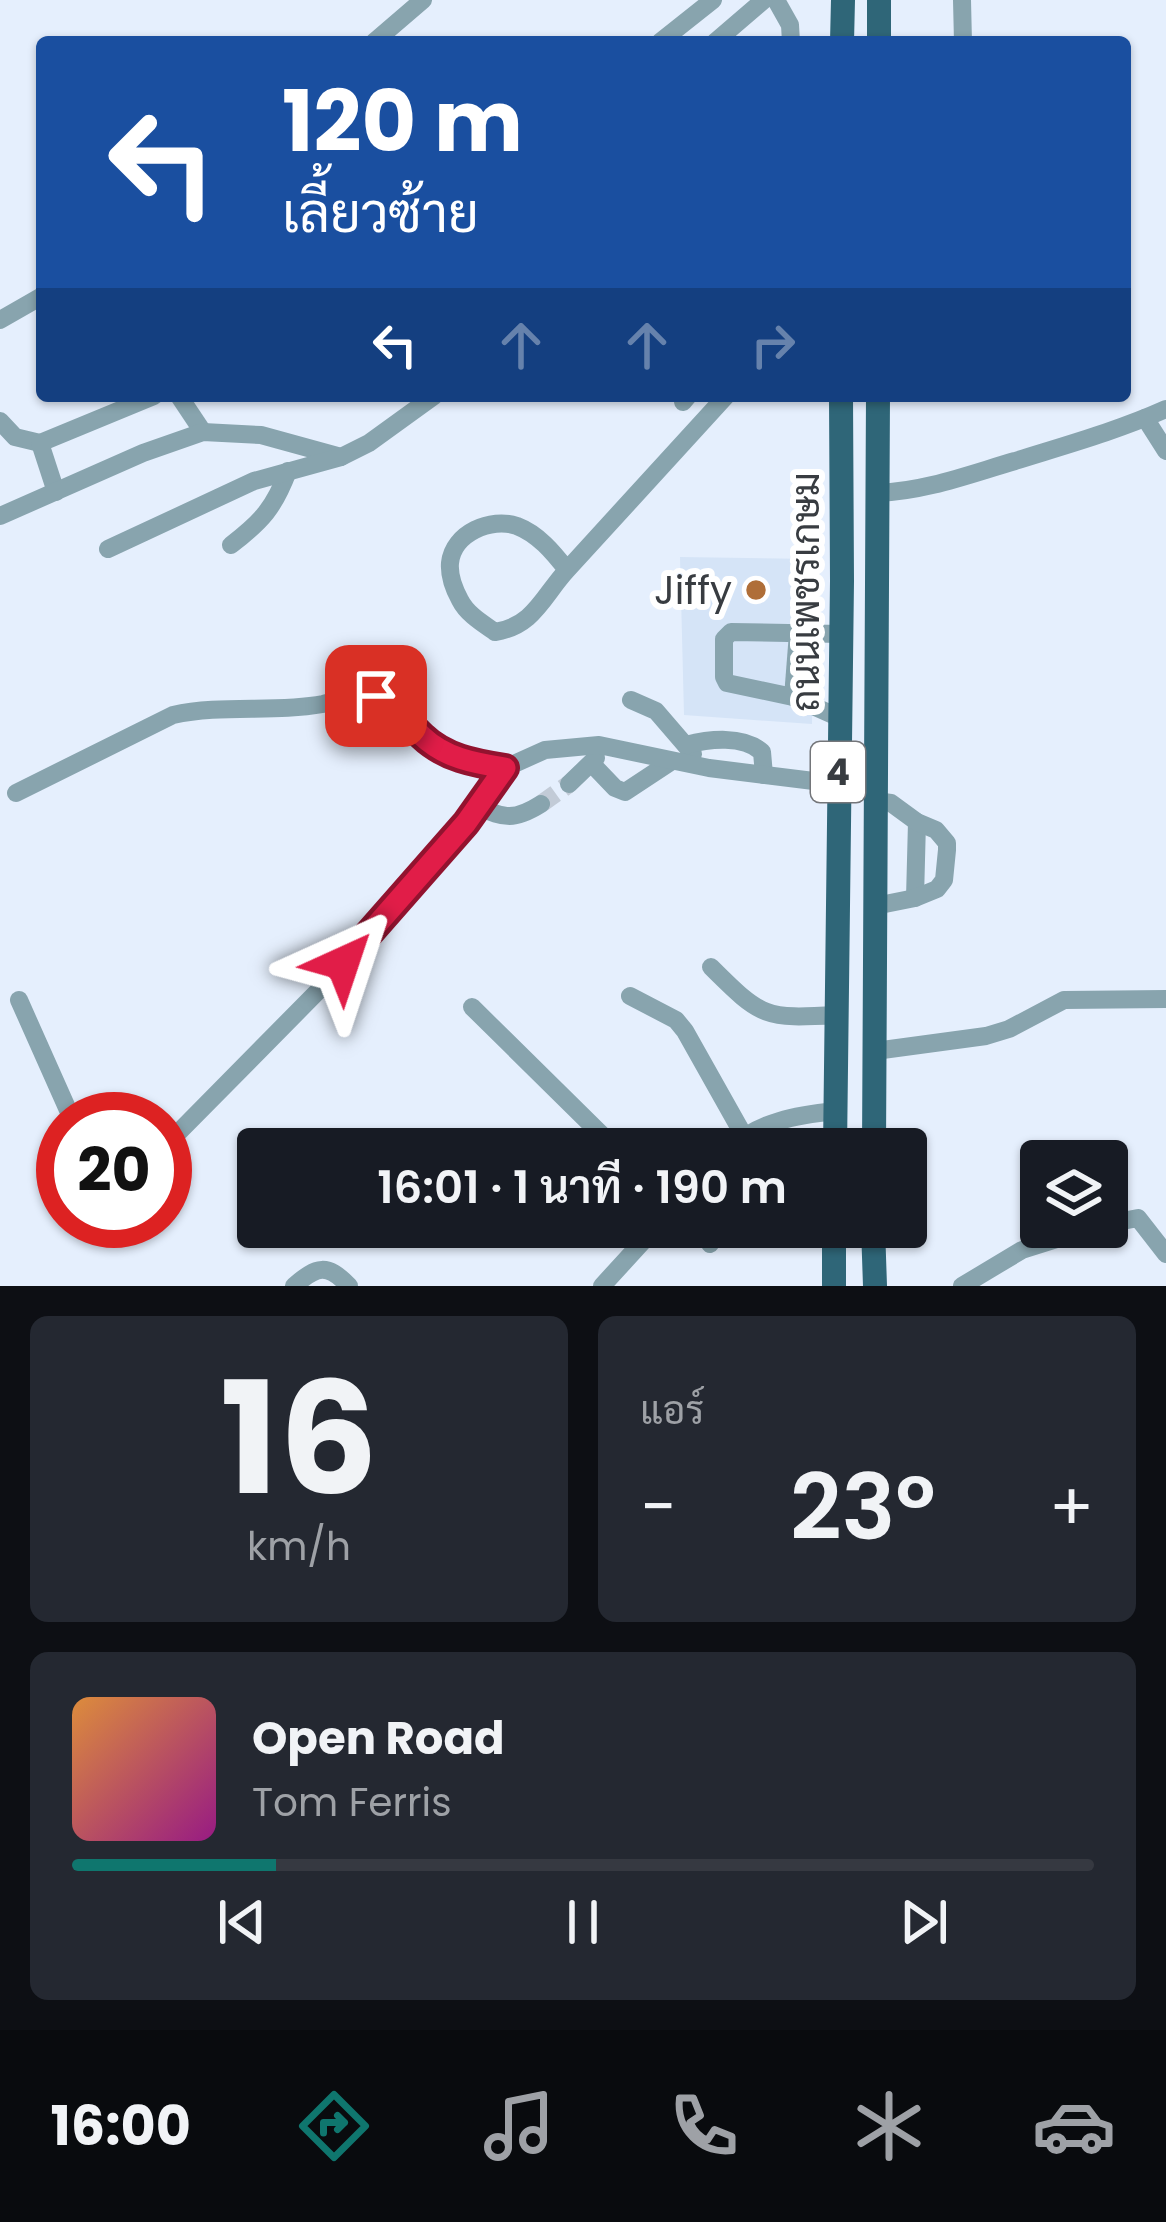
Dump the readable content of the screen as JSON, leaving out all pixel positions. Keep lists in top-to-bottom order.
{
  "streets": {
    "main road": ["ถนนเพชรเกษม", "4"]
  },
  "places": ["Jiffy"],
  "page": {
    "turn": ["120 m", "เลี้ยวซ้าย"],
    "limit": "20",
    "trip": "16:01 · 1 นาที · 190 m",
    "tile": [
      ["16", "km/h"],
      "แอร์"
    ],
    "heat": ["−", "23°", "+"],
    "song": ["Open Road", "Tom Ferris"],
    "tabs": "16:00"
  }
}
